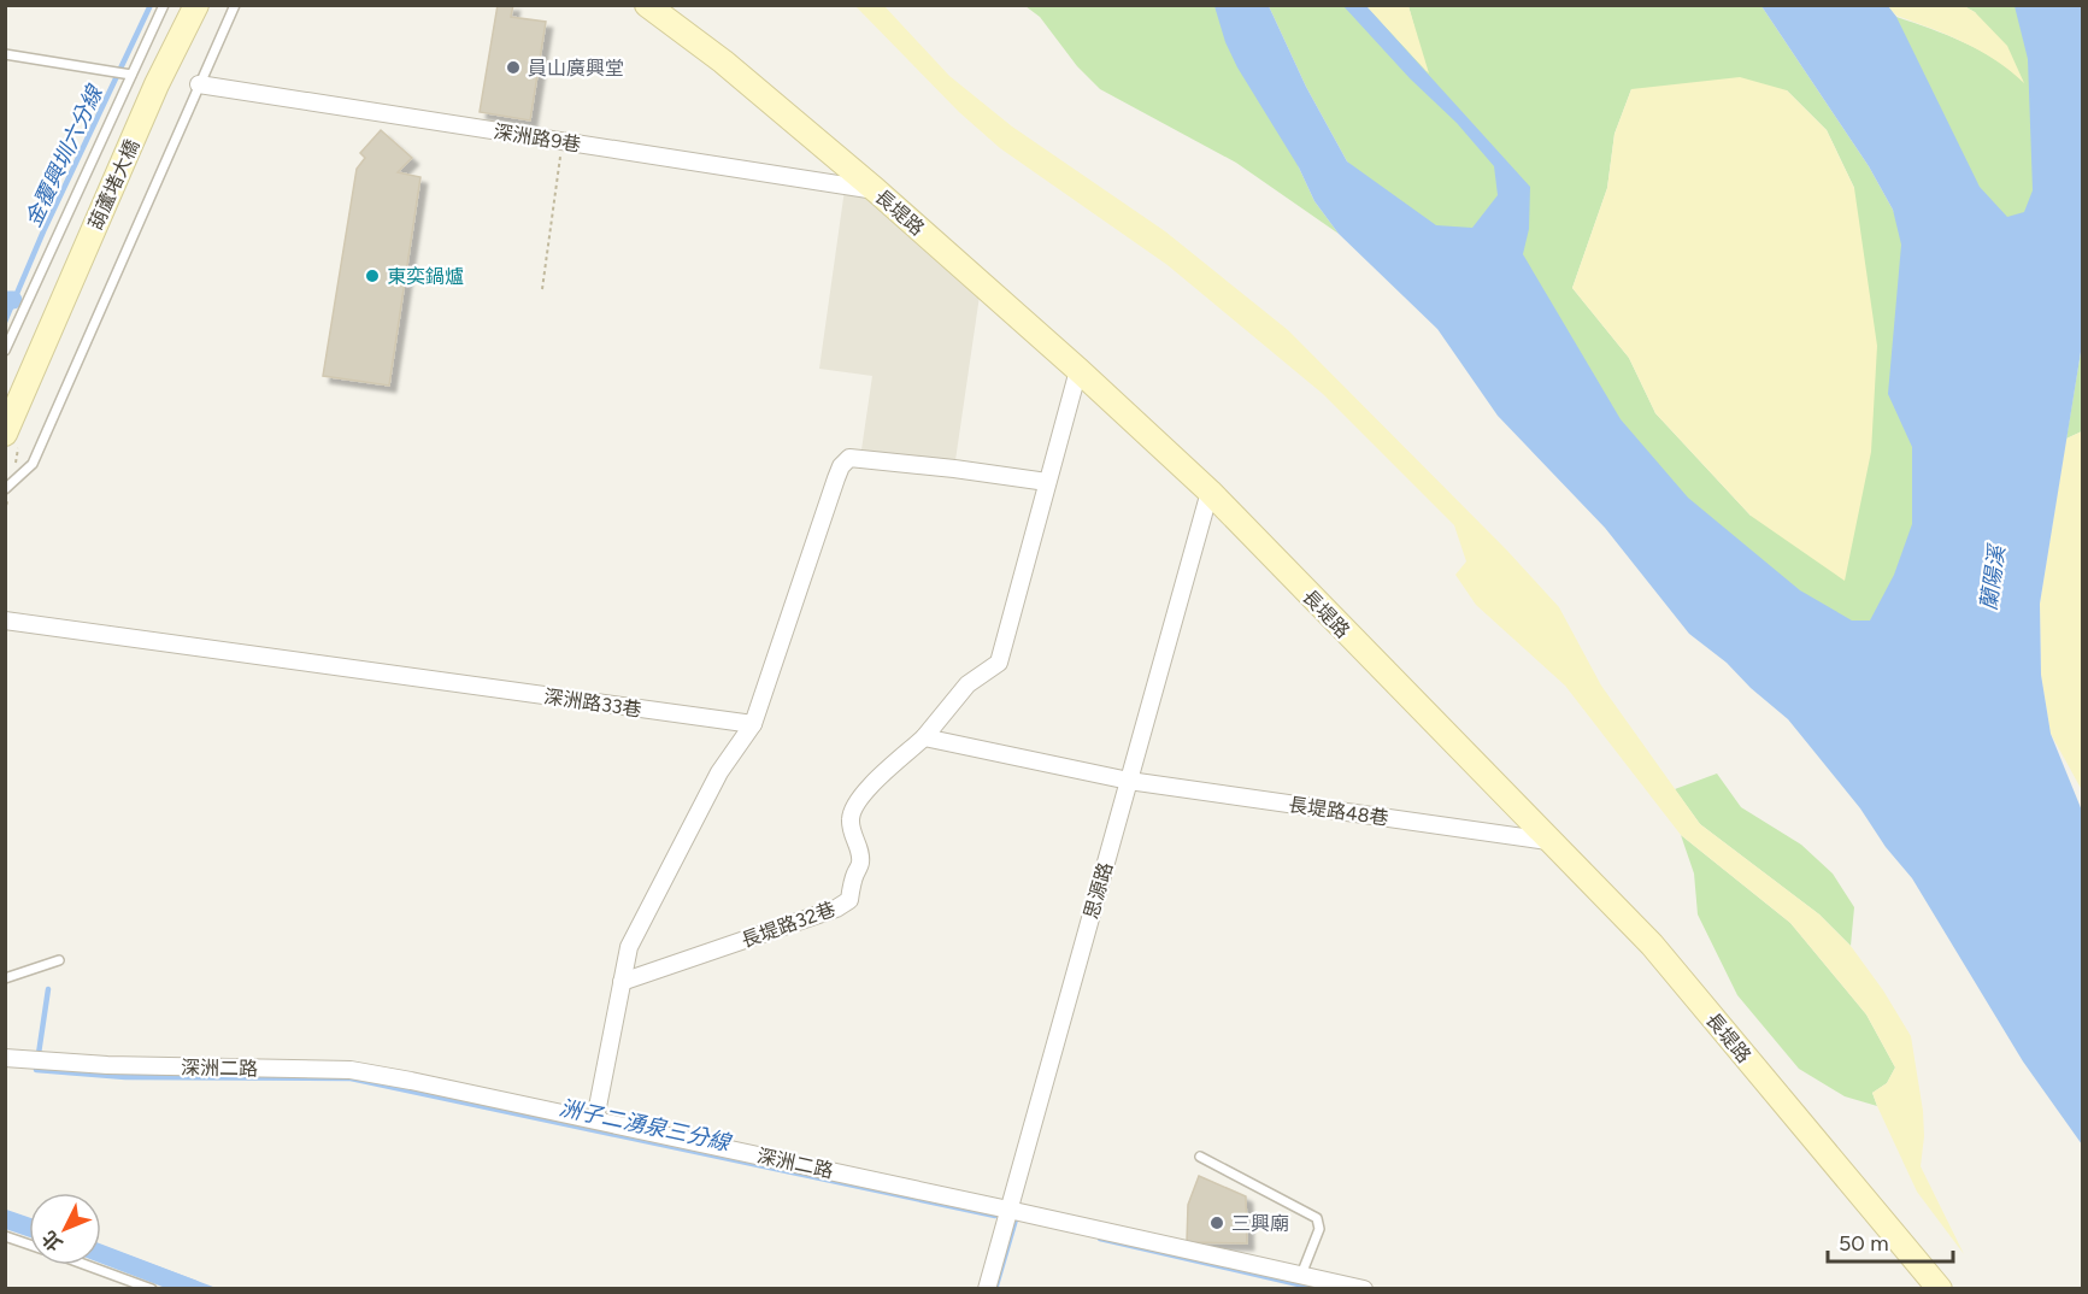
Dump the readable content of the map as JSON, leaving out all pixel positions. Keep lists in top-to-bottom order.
{
  "streets": {
    "street": [
      "深洲路9巷",
      "葫蘆堵大橋",
      "長堤路",
      "深洲路33巷",
      "長堤路48巷",
      "思源路",
      "長堤路32巷",
      "深洲二路"
    ]
  },
  "crossings": [
    ["深洲路9巷", "長堤路"],
    ["長堤路", "長堤路48巷"],
    ["長堤路", "思源路"],
    ["長堤路", "長堤路32巷"],
    ["長堤路48巷", "思源路"],
    ["思源路", "深洲二路"]
  ],
  "water": ["金覆興圳六分線", "蘭陽溪", "洲子二湧泉三分線"],
  "places": ["員山廣興堂", "東奕鍋爐", "三興廟"],
  "scale_bar": "50 m",
  "north": "bottom left"
}
